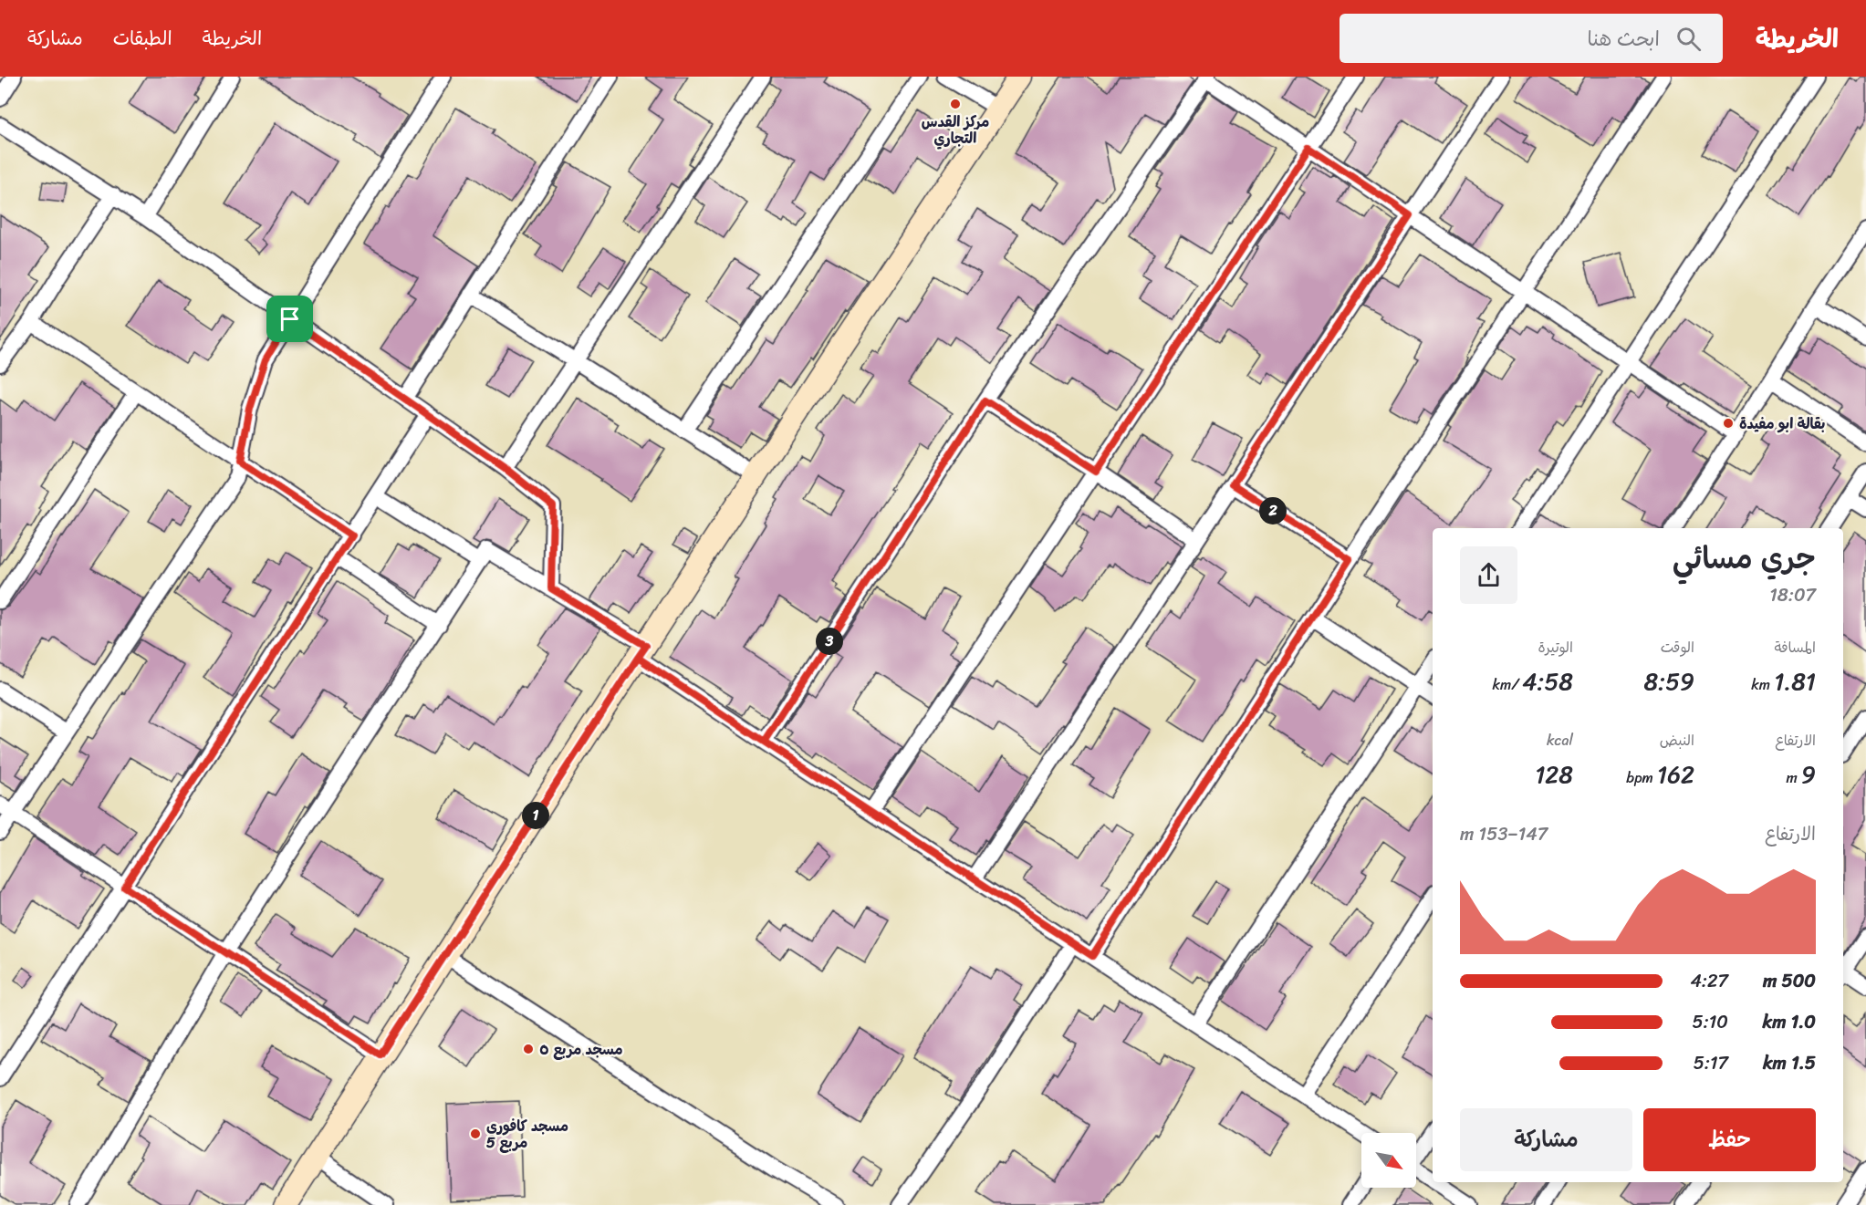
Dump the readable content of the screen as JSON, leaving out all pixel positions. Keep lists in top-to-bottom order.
{
  "places": [
    "مركز القدس التجاري",
    "بقالة ابو مفيدة",
    "مسجد مربع ٥",
    "مسجد كافوري مربع 5"
  ],
  "north": "bottom right",
  "page": {
    "header": "الخريطة",
    "search": "ابحث هنا",
    "nav": ["الخريطة", "الطبقات", "مشاركة"],
    "pins": ["2", "3", "1"],
    "heading": ["جري مسائي", "18:07"],
    "stats": [
      ["المسافة", "1.81 km"],
      ["الوقت", "8:59"],
      ["الوتيرة", "4:58 /km"],
      ["الارتفاع", "9 m"],
      ["النبض", "162 bpm"],
      ["kcal", "128"]
    ],
    "chart": ["الارتفاع", "147–153 m"],
    "list": [
      {
        "name": "500 m",
        "note": "4:27"
      },
      {
        "name": "1.0 km",
        "note": "5:10"
      },
      {
        "name": "1.5 km",
        "note": "5:17"
      }
    ],
    "buttons": ["حفظ", "مشاركة"]
  }
}
